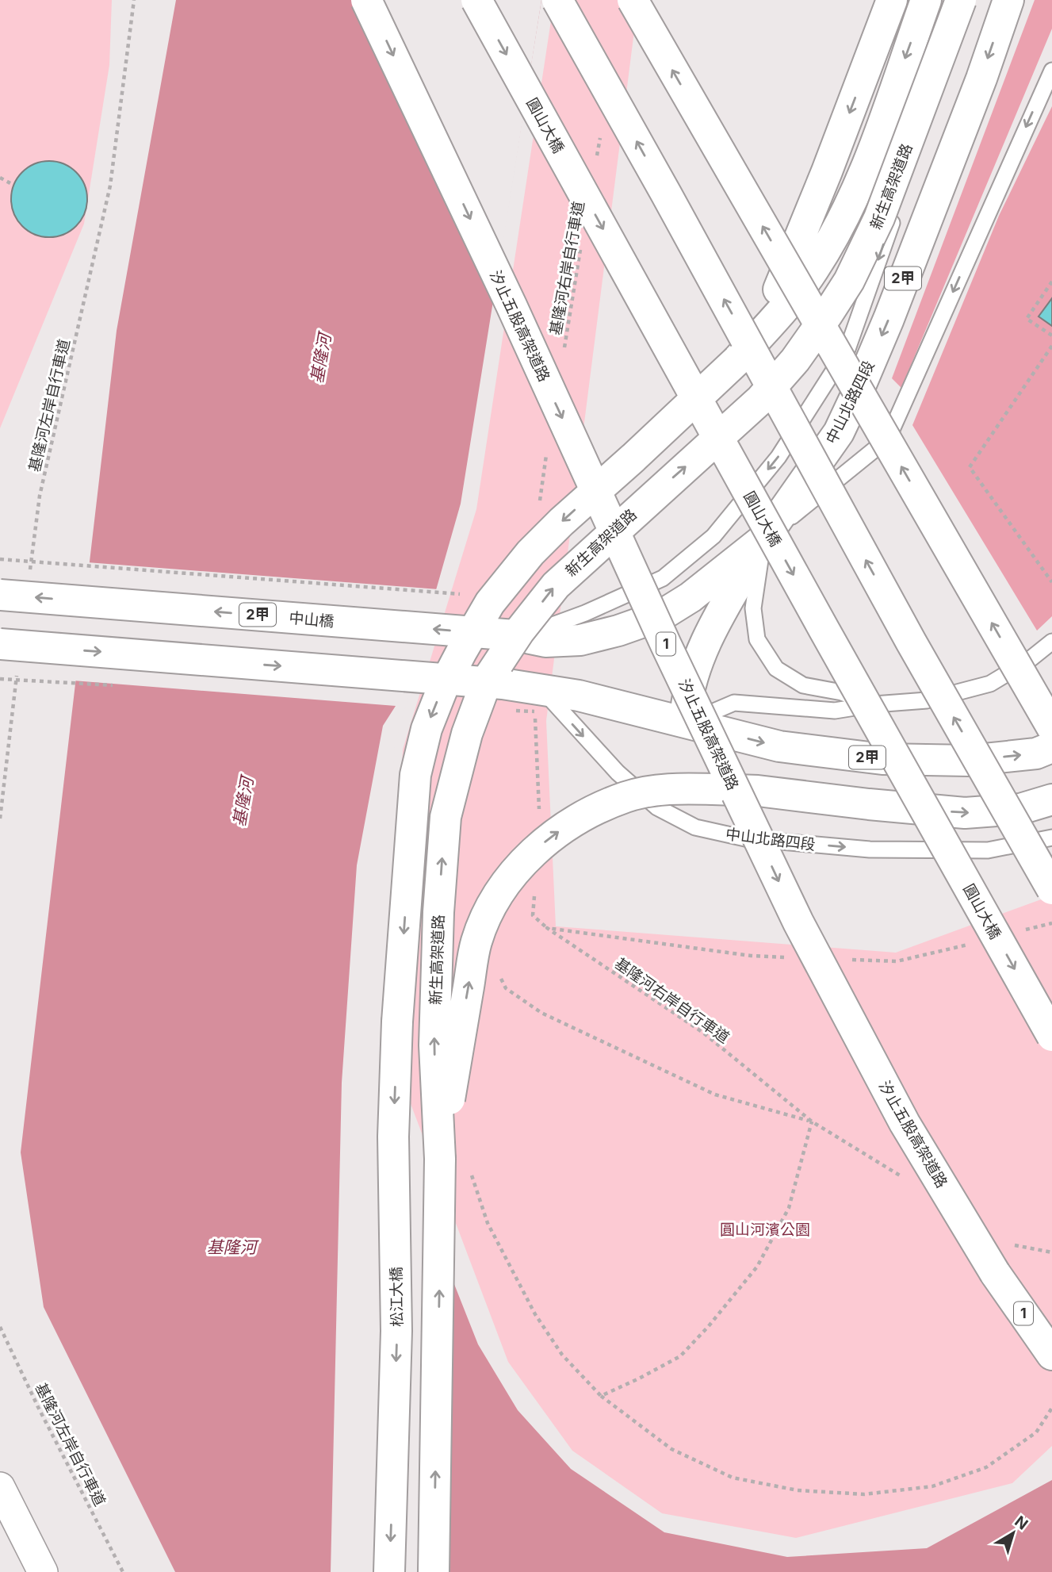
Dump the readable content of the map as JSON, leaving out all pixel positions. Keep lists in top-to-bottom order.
{
  "streets": {
    "main road": [
      "圓山大橋",
      "新生高架道路",
      "2甲",
      "汐止五股高架道路",
      "中山北路四段",
      "中山橋",
      "1",
      "松江大橋"
    ],
    "path": ["基隆河右岸自行車道", "基隆河左岸自行車道"]
  },
  "crossings": [
    ["新生高架道路", "松江大橋"],
    ["2甲", "中山北路四段"],
    ["中山北路四段", "中山橋"]
  ],
  "water": ["基隆河"],
  "parks": ["圓山河濱公園"],
  "north": "top right"
}
